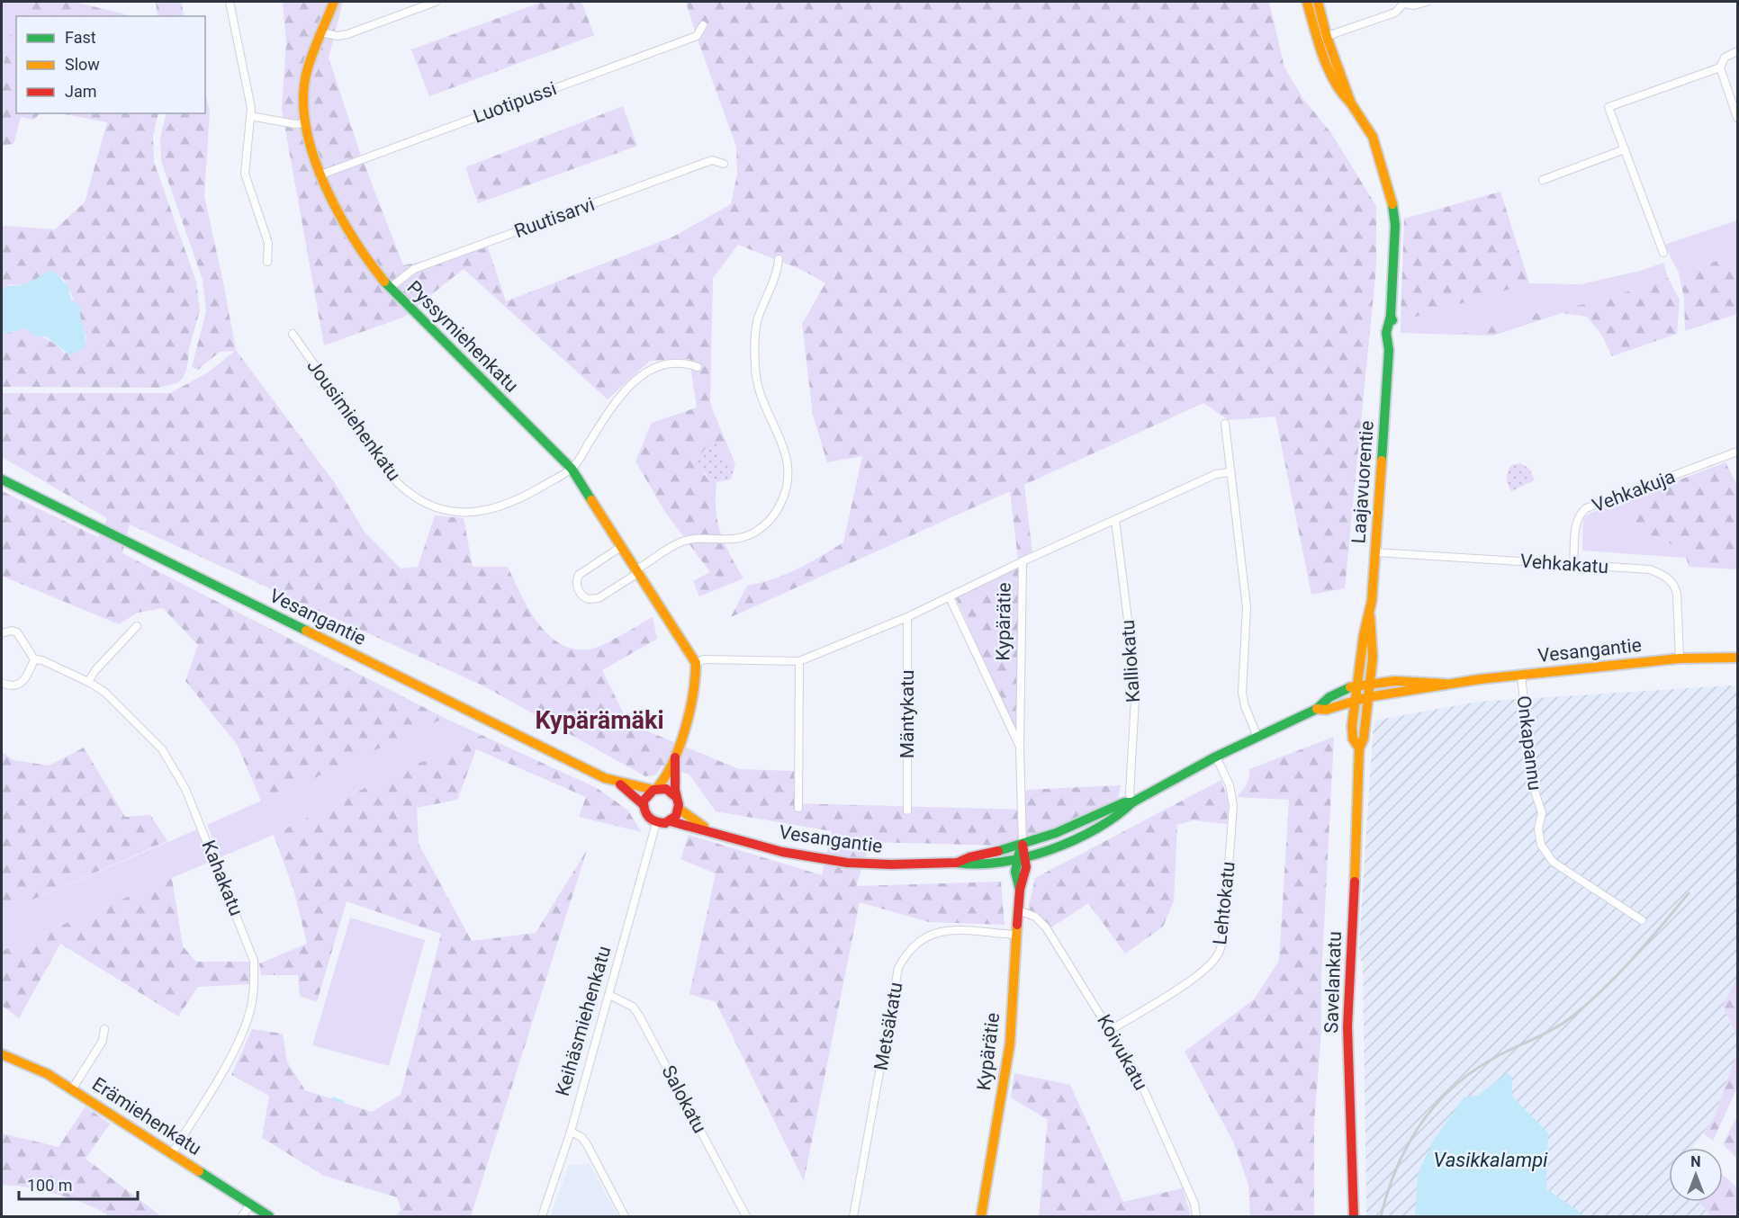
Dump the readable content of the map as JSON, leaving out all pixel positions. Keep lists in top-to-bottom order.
{
  "streets": {
    "main road": [
      "Pyssymiehenkatu",
      "Laajavuorentie",
      "Vesangantie",
      "Kypärätie",
      "Savelankatu",
      "Erämiehenkatu"
    ],
    "street": [
      "Luotipussi",
      "Ruutisarvi",
      "Jousimiehenkatu",
      "Vehkakuja",
      "Vehkakatu",
      "Kalliokatu",
      "Mäntykatu",
      "Onkapannu",
      "Kahakatu",
      "Lehtokatu",
      "Keihäsmiehenkatu",
      "Metsäkatu",
      "Koivukatu",
      "Salokatu"
    ]
  },
  "crossings": [
    ["Luotipussi", "Pyssymiehenkatu"],
    ["Ruutisarvi", "Pyssymiehenkatu"],
    ["Pyssymiehenkatu", "Jousimiehenkatu"],
    ["Laajavuorentie", "Vehkakatu"],
    ["Laajavuorentie", "Vesangantie"],
    ["Laajavuorentie", "Savelankatu"],
    ["Vehkakuja", "Vehkakatu"],
    ["Vehkakatu", "Vesangantie"],
    ["Vesangantie", "Kypärätie"],
    ["Vesangantie", "Kalliokatu"],
    ["Vesangantie", "Onkapannu"],
    ["Vesangantie", "Lehtokatu"],
    ["Vesangantie", "Savelankatu"],
    ["Vesangantie", "Keihäsmiehenkatu"],
    ["Kypärätie", "Metsäkatu"],
    ["Kypärätie", "Koivukatu"],
    ["Kahakatu", "Erämiehenkatu"],
    ["Lehtokatu", "Koivukatu"],
    ["Keihäsmiehenkatu", "Salokatu"]
  ],
  "districts": ["Kypärämäki"],
  "water": ["Vasikkalampi"],
  "legend": ["Fast", "Slow", "Jam"],
  "scale_bar": "100 m",
  "north": "top"
}
